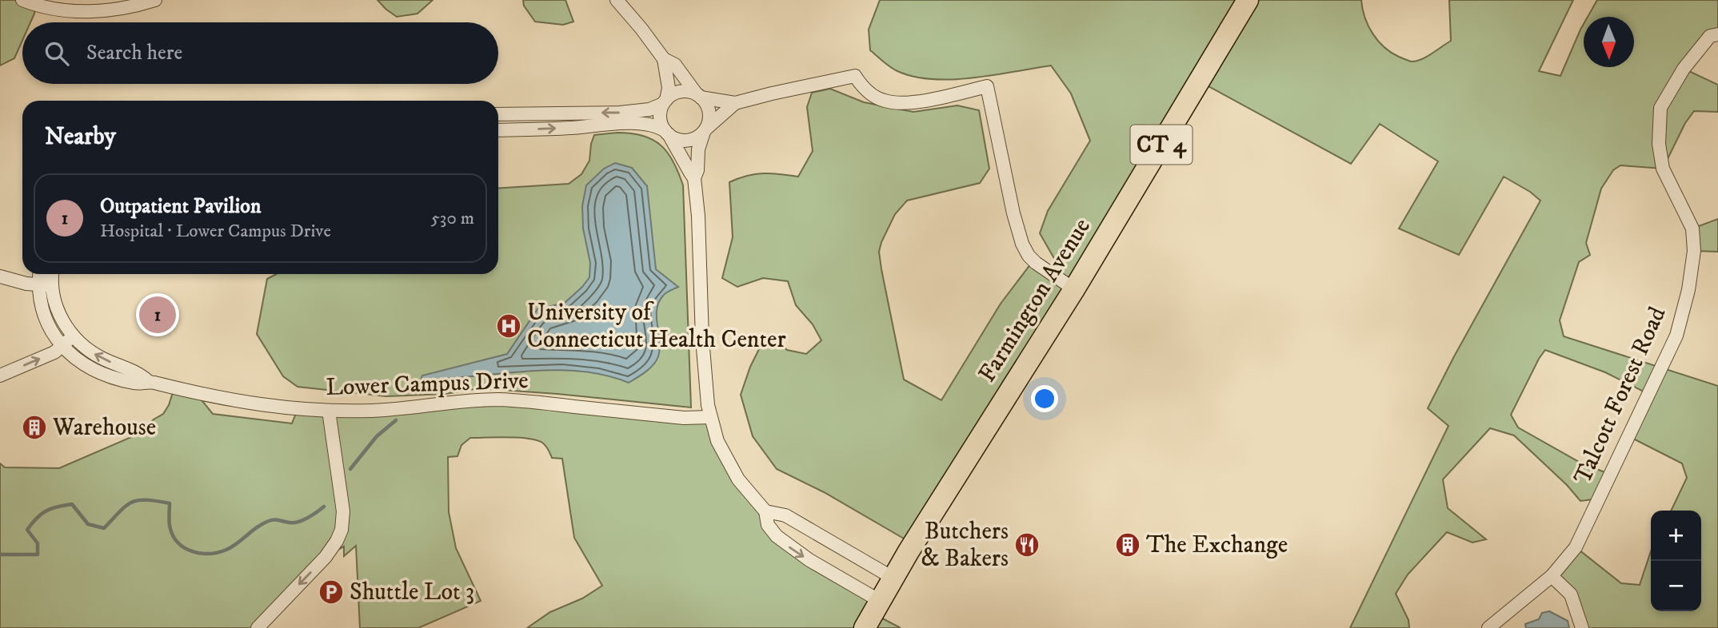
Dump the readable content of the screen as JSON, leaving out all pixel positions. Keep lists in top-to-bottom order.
{
  "streets": {
    "main road": ["CT 4", "Farmington Avenue"],
    "street": ["Lower Campus Drive", "Talcott Forest Road"]
  },
  "places": {
    "hospital": ["University of Connecticut Health Center"],
    "building": ["Warehouse", "The Exchange"],
    "restaurant": ["Butchers & Bakers"],
    "parking": ["Shuttle Lot 3"]
  },
  "north": "bottom",
  "page": {
    "search": "Search here",
    "heading": "Nearby",
    "list": [
      {
        "mark": "1",
        "name": "Outpatient Pavilion",
        "note": "Hospital · Lower Campus Drive",
        "value": "530 m"
      }
    ],
    "pins": "1",
    "map_buttons": ["+", "−"]
  }
}
